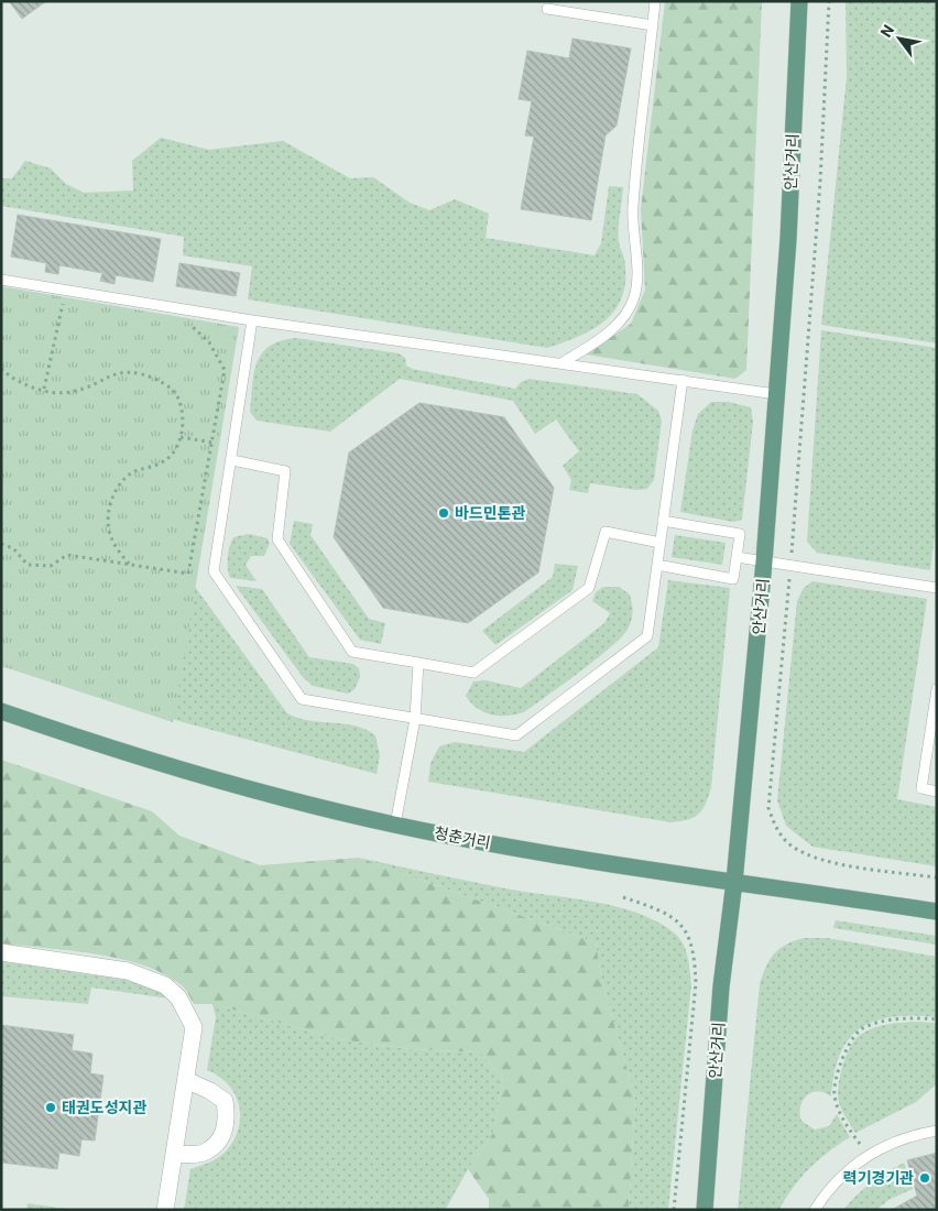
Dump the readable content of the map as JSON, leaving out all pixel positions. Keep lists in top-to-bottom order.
{
  "streets": {
    "main road": ["안산거리", "청춘거리"]
  },
  "crossings": [
    ["안산거리", "청춘거리"]
  ],
  "places": ["바드민톤관", "태권도성지관", "력기경기관"],
  "north": "top left"
}
